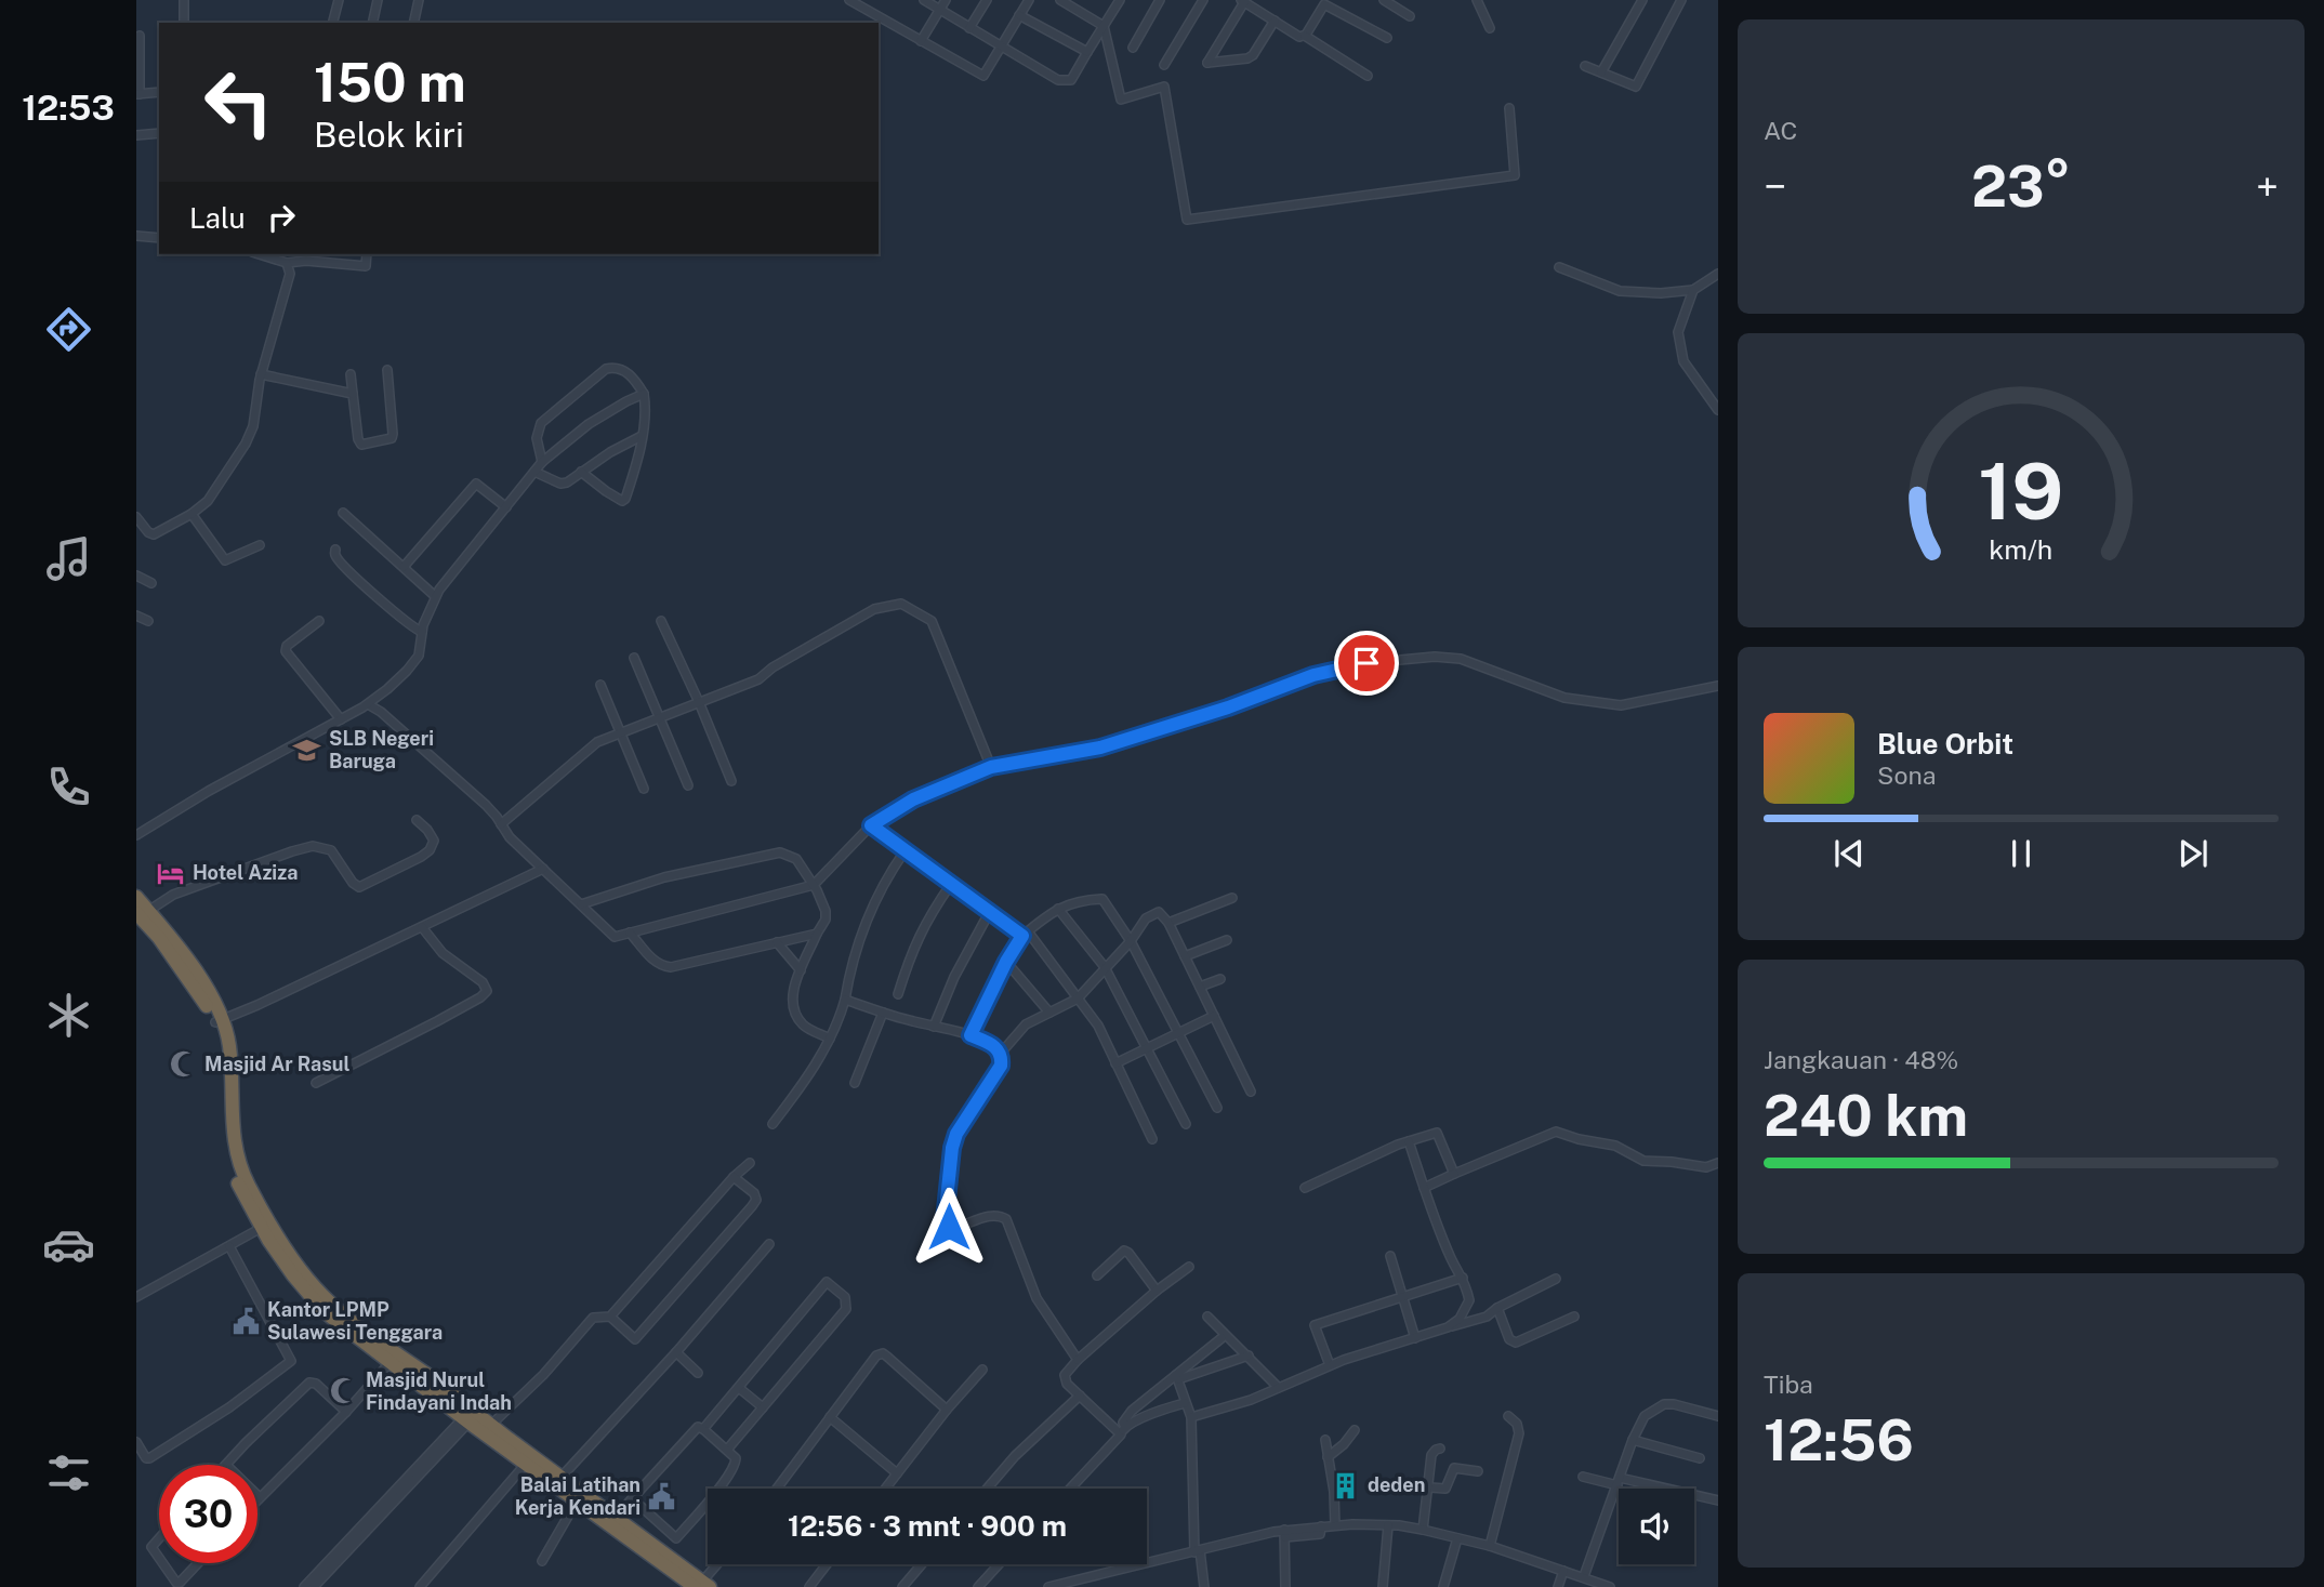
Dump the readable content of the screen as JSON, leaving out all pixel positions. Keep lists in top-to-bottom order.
{
  "places": {
    "school or university": ["SLB Negeri Baruga"],
    "hotel": ["Hotel Aziza"],
    "mosque": ["Masjid Ar Rasul", "Masjid Nurul Findayani Indah"],
    "public building": ["Kantor LPMP Sulawesi Tenggara", "Balai Latihan Kerja Kendari"],
    "building": ["deden"]
  },
  "page": {
    "tabs": "12:53",
    "tile": [
      "AC",
      ["Jangkauan · 48%", "240 km"],
      ["Tiba", "12:56"]
    ],
    "turn": ["150 m", "Belok kiri"],
    "heat": ["−", "23°", "+"],
    "then": "Lalu",
    "song": ["Blue Orbit", "Sona"],
    "limit": "30",
    "trip": "12:56 · 3 mnt · 900 m",
    "gauge": ["19", "km/h"]
  }
}
